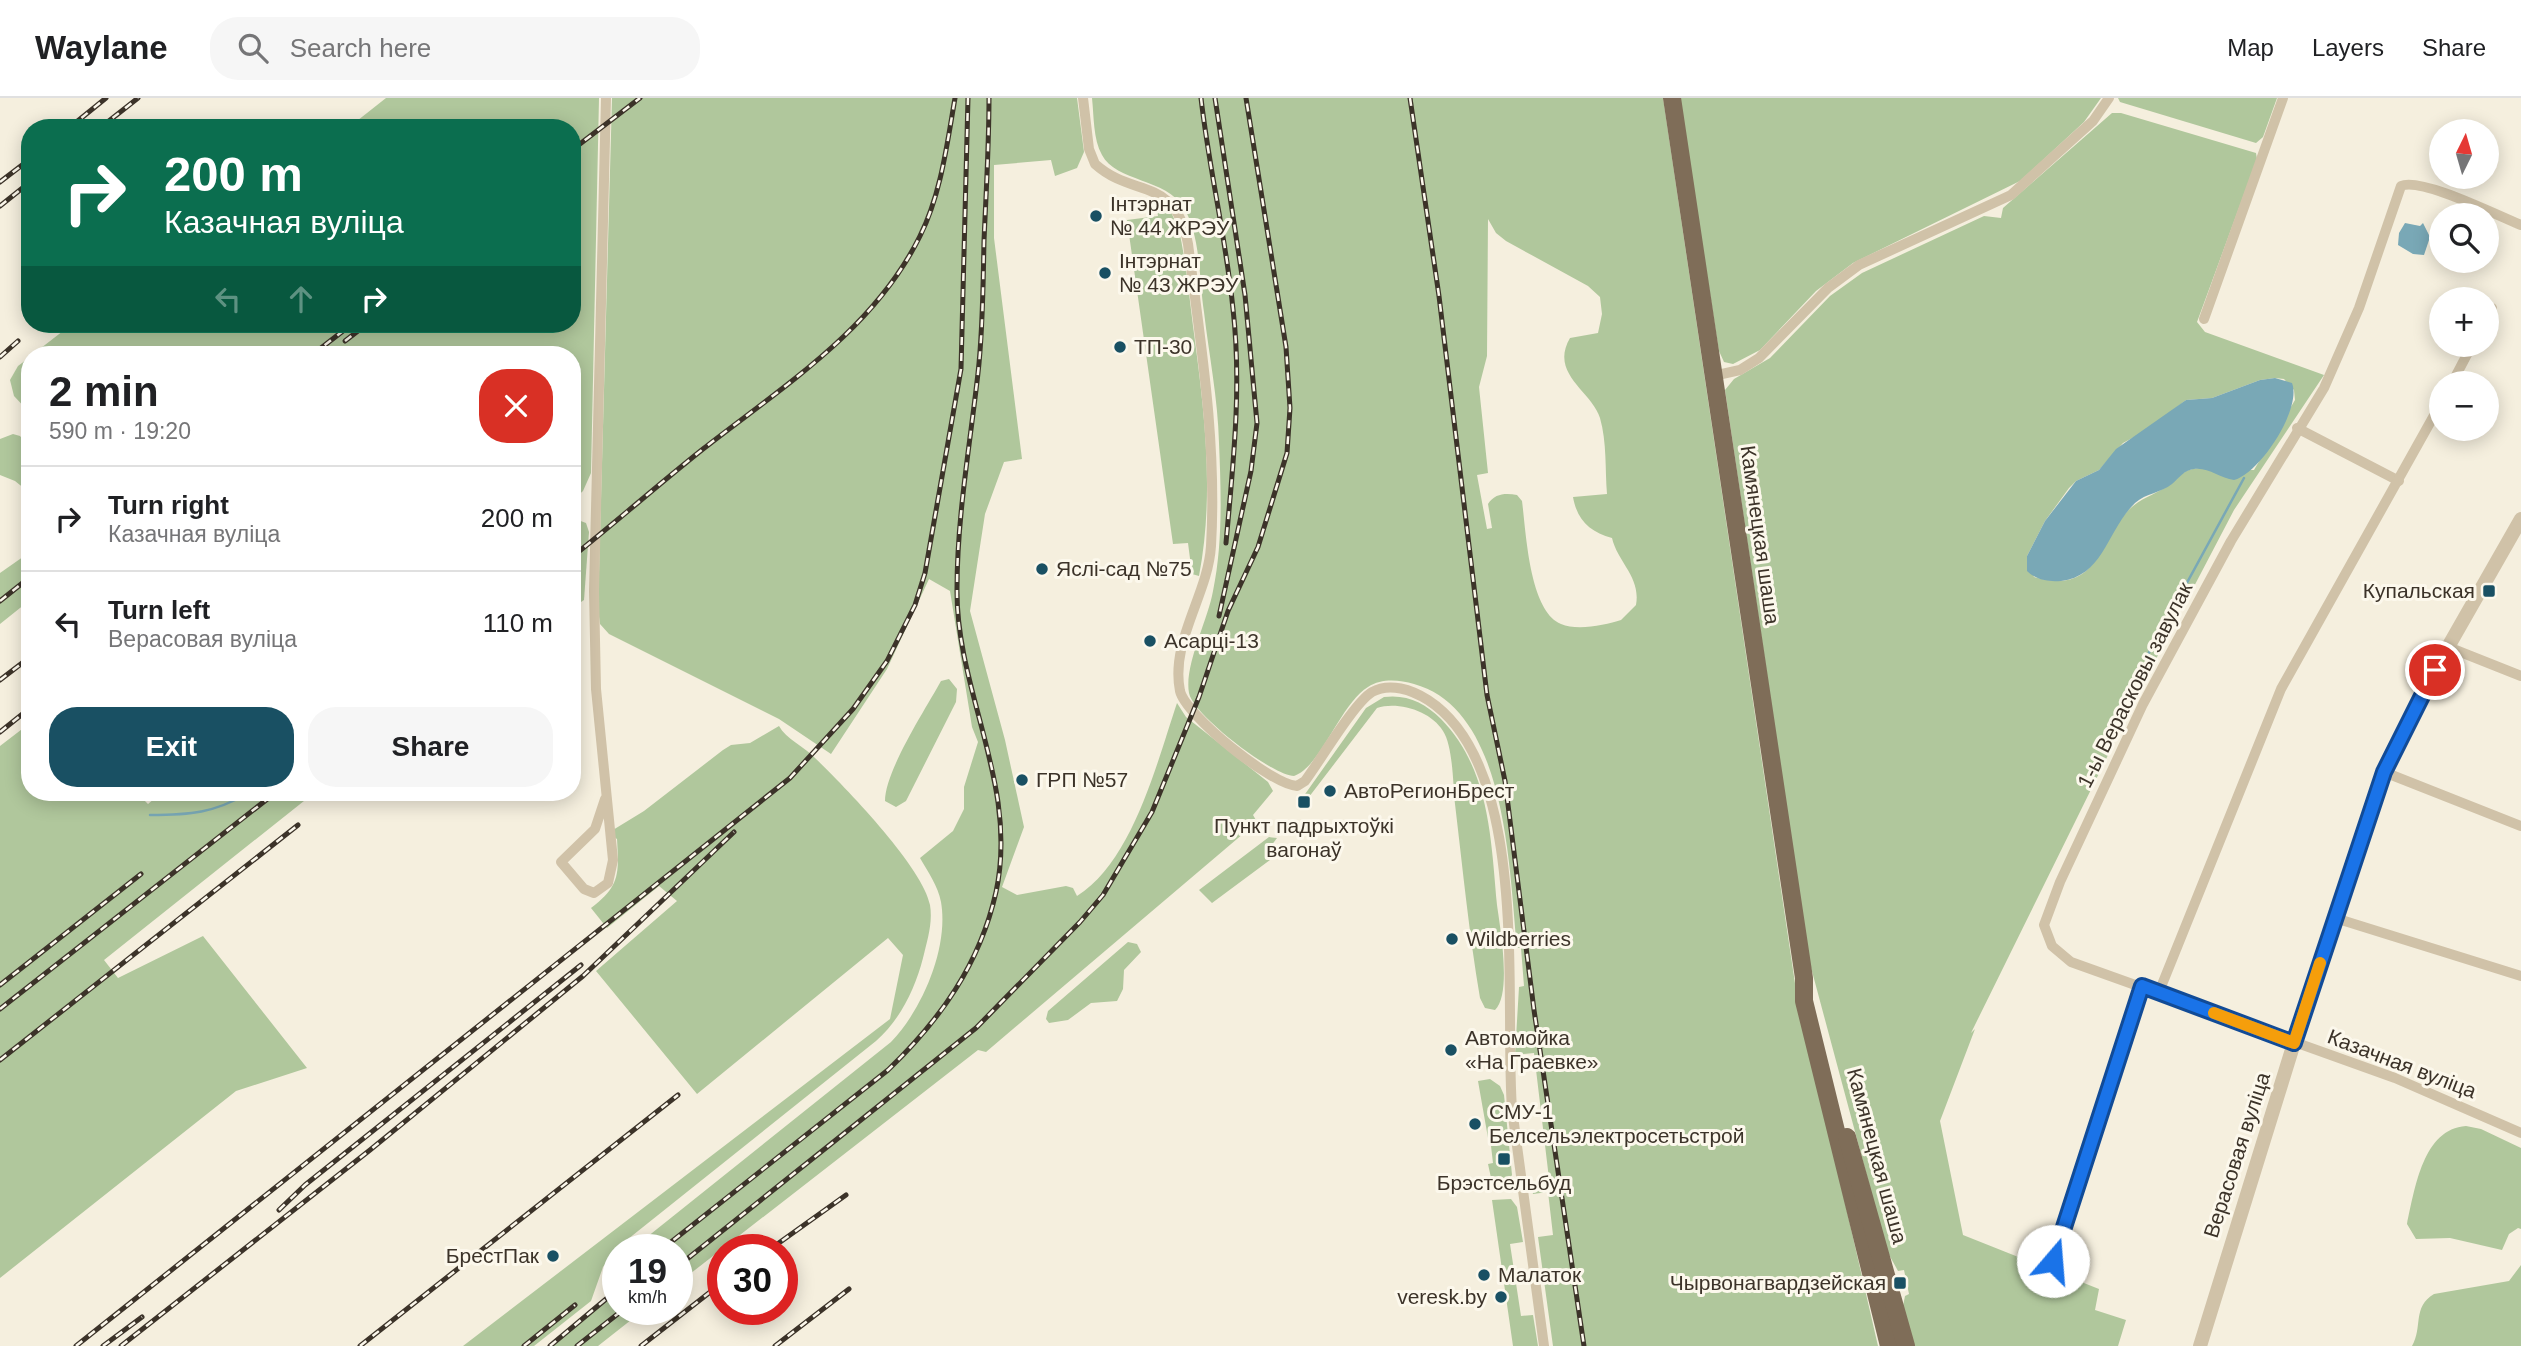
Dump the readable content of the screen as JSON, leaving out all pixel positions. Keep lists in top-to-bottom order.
{
  "streets": {
    "main road": ["Камянецкая шаша"],
    "street": ["1-ы Верасковы завулак", "Казачная вуліца", "Верасовая вуліца"]
  },
  "crossings": [
    ["1-ы Верасковы завулак", "Казачная вуліца"],
    ["Казачная вуліца", "Верасовая вуліца"]
  ],
  "places": {
    "other": [
      "Інтэрнат № 44 ЖРЭУ",
      "Інтэрнат № 43 ЖРЭУ",
      "ТП-30",
      "Яслі-сад №75",
      "Асарці-13",
      "ГРП №57",
      "АвтоРегионБрест",
      "Wildberries",
      "Автомойка «На Граевке»",
      "СМУ-1 Белсельэлектросетьстрой",
      "БрестПак",
      "Малаток",
      "veresk.by"
    ],
    "transit": [
      "Купальская",
      "Пункт падрыхтоўкі вагонаў",
      "Брэстсельбуд",
      "Чырвонагвардзейская"
    ]
  },
  "north": "top",
  "page": {
    "header": "Waylane",
    "search": "Search here",
    "nav": ["Map", "Layers", "Share"],
    "map_buttons": ["+", "−"],
    "turn": ["200 m", "Казачная вуліца"],
    "heading": ["2 min", "590 m · 19:20"],
    "list": [
      {
        "name": "Turn right",
        "note": "Казачная вуліца",
        "value": "200 m"
      },
      {
        "name": "Turn left",
        "note": "Верасовая вуліца",
        "value": "110 m"
      }
    ],
    "buttons": ["Exit", "Share"],
    "speed": "19 km/h",
    "limit": "30"
  }
}
